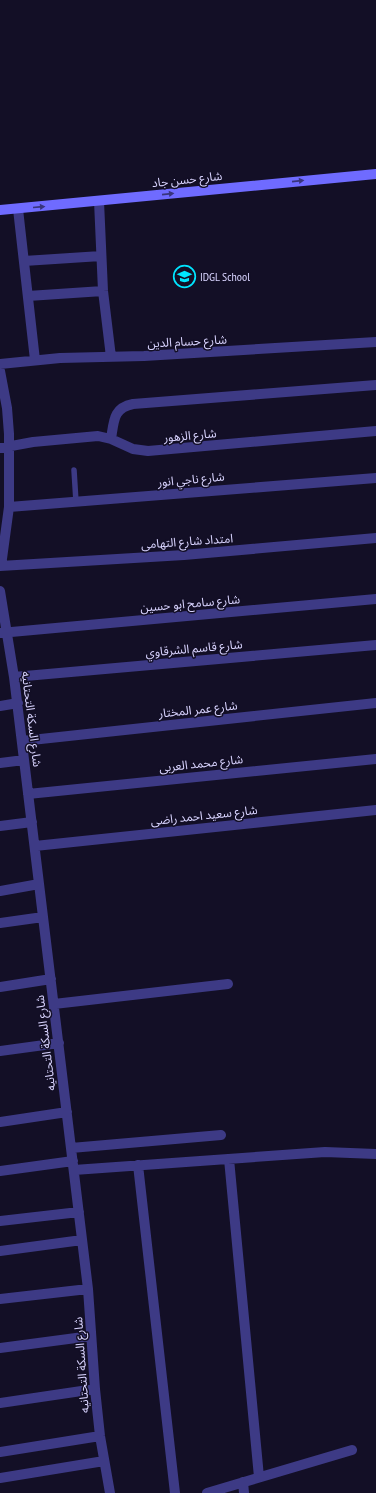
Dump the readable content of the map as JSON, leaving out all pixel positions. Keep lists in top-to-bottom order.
{
  "streets": {
    "main road": ["شارع حسن جاد"],
    "street": [
      "شارع حسام الدين",
      "شارع الزهور",
      "شارع ناجي انور",
      "امتداد شارع التهامى",
      "شارع سامح ابو حسين",
      "شارع قاسم الشرقاوي",
      "شارع عمر المختار",
      "شارع السكة التحتانيه",
      "شارع محمد العربى",
      "شارع سعيد احمد راضى"
    ]
  },
  "crossings": [
    ["شارع سامح ابو حسين", "شارع السكة التحتانيه"],
    ["شارع قاسم الشرقاوي", "شارع السكة التحتانيه"],
    ["شارع عمر المختار", "شارع السكة التحتانيه"],
    ["شارع السكة التحتانيه", "شارع محمد العربى"],
    ["شارع السكة التحتانيه", "شارع سعيد احمد راضى"]
  ],
  "one_way": ["شارع حسن جاد"],
  "places": {
    "school or university": ["IDGL School"]
  }
}
